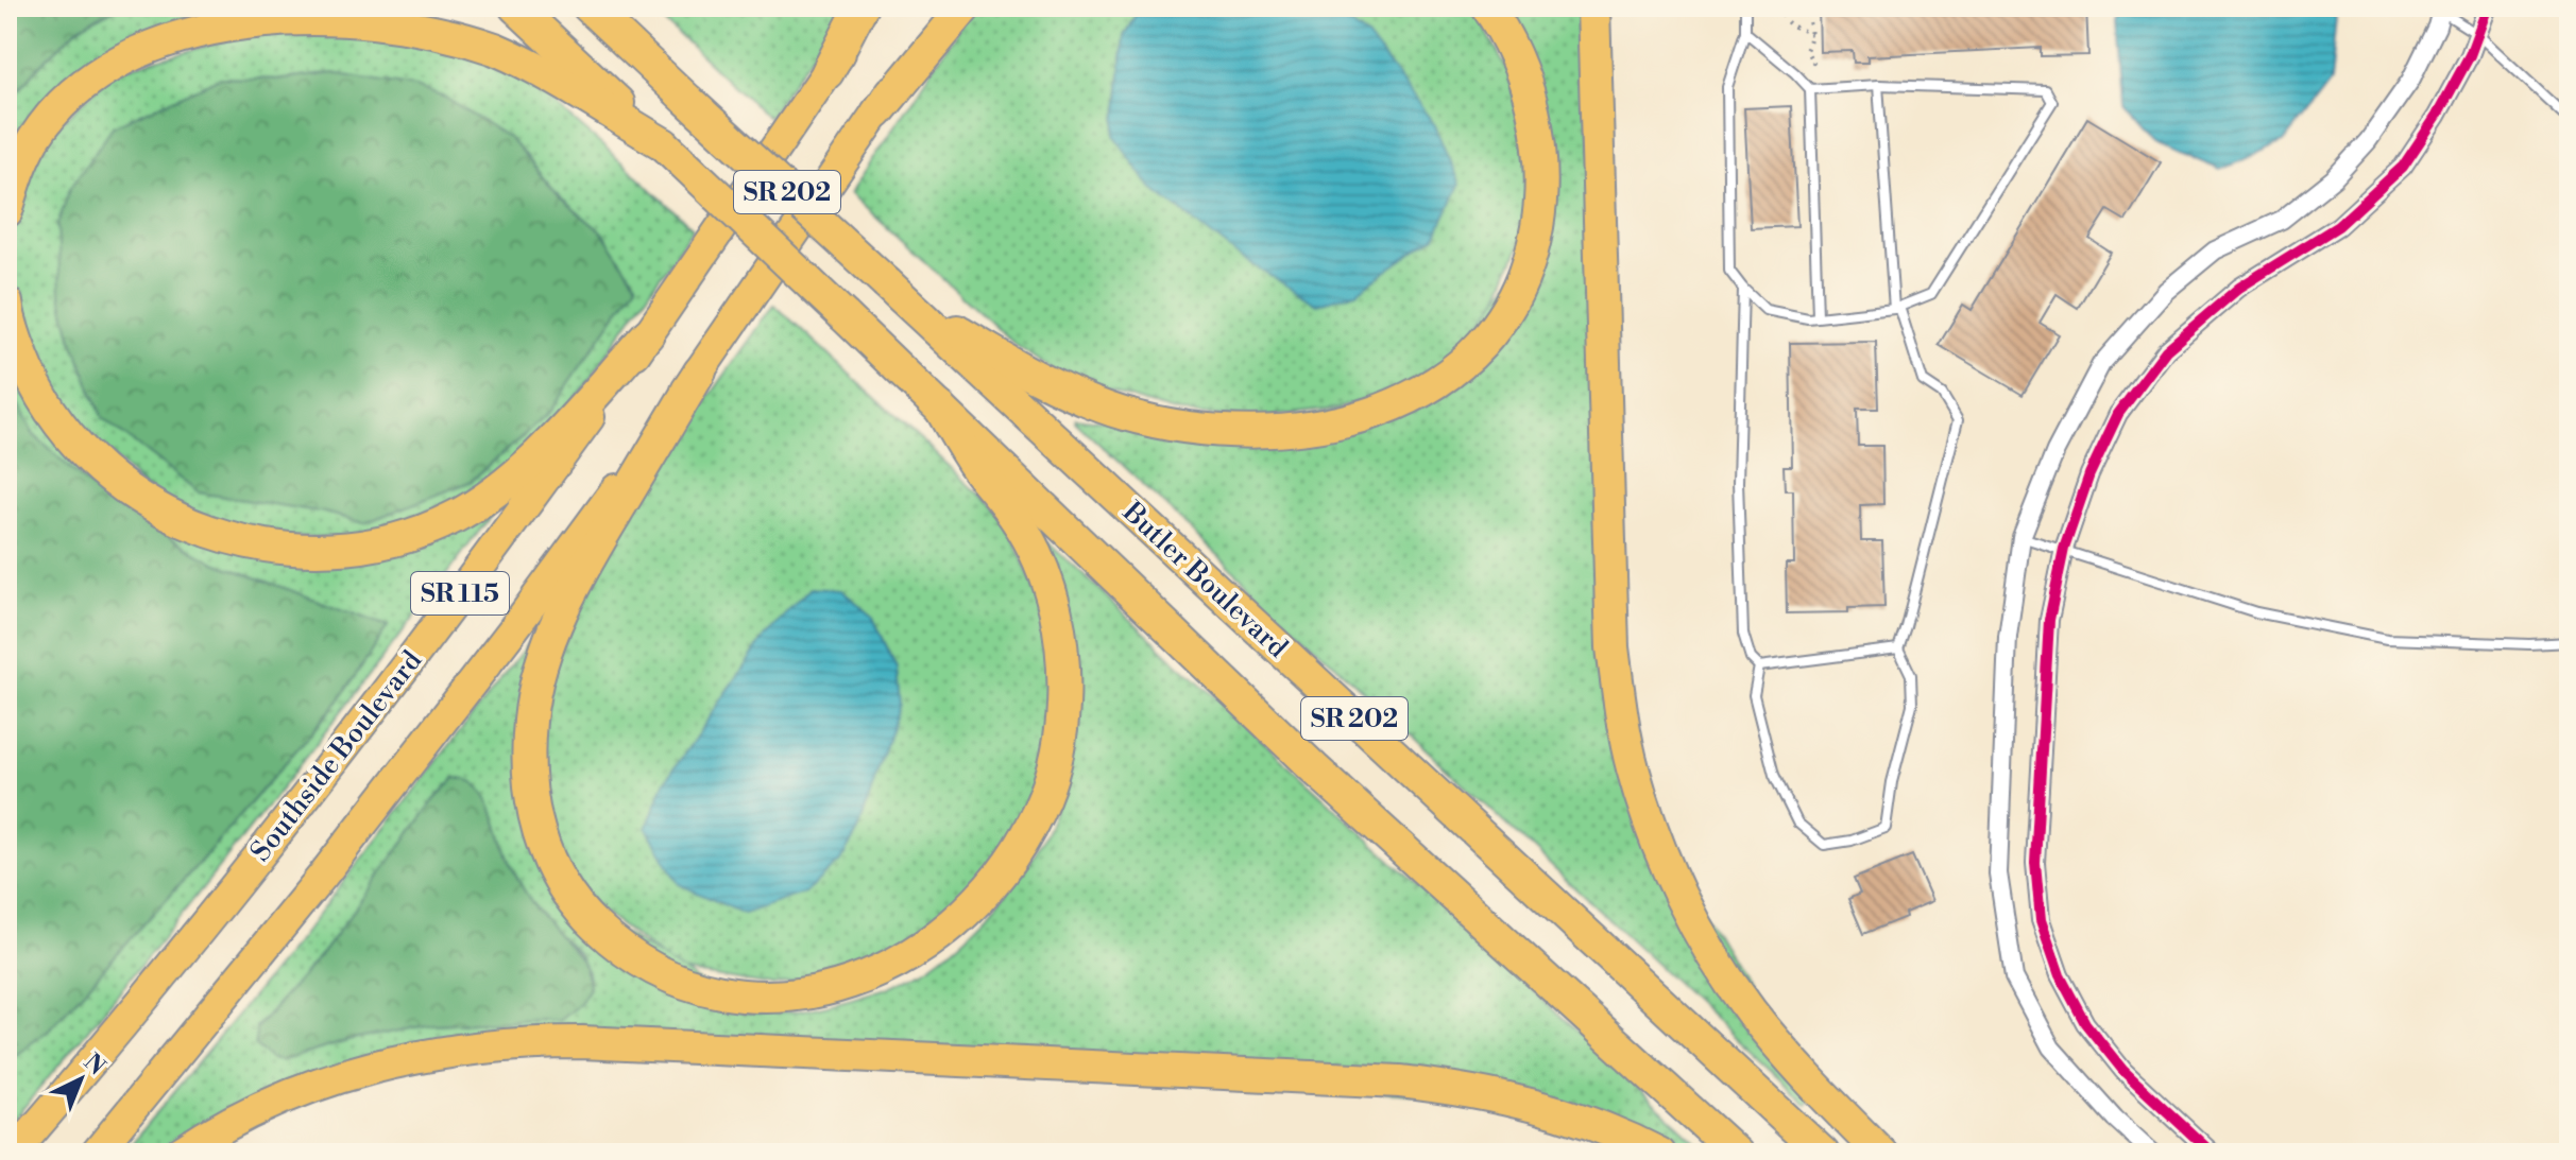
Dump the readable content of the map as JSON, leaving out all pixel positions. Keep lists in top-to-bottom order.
{
  "streets": {
    "highway": [
      "SR 202",
      "Butler Boulevard",
      "SR 115",
      "Southside Boulevard"
    ]
  },
  "north": "top right"
}
